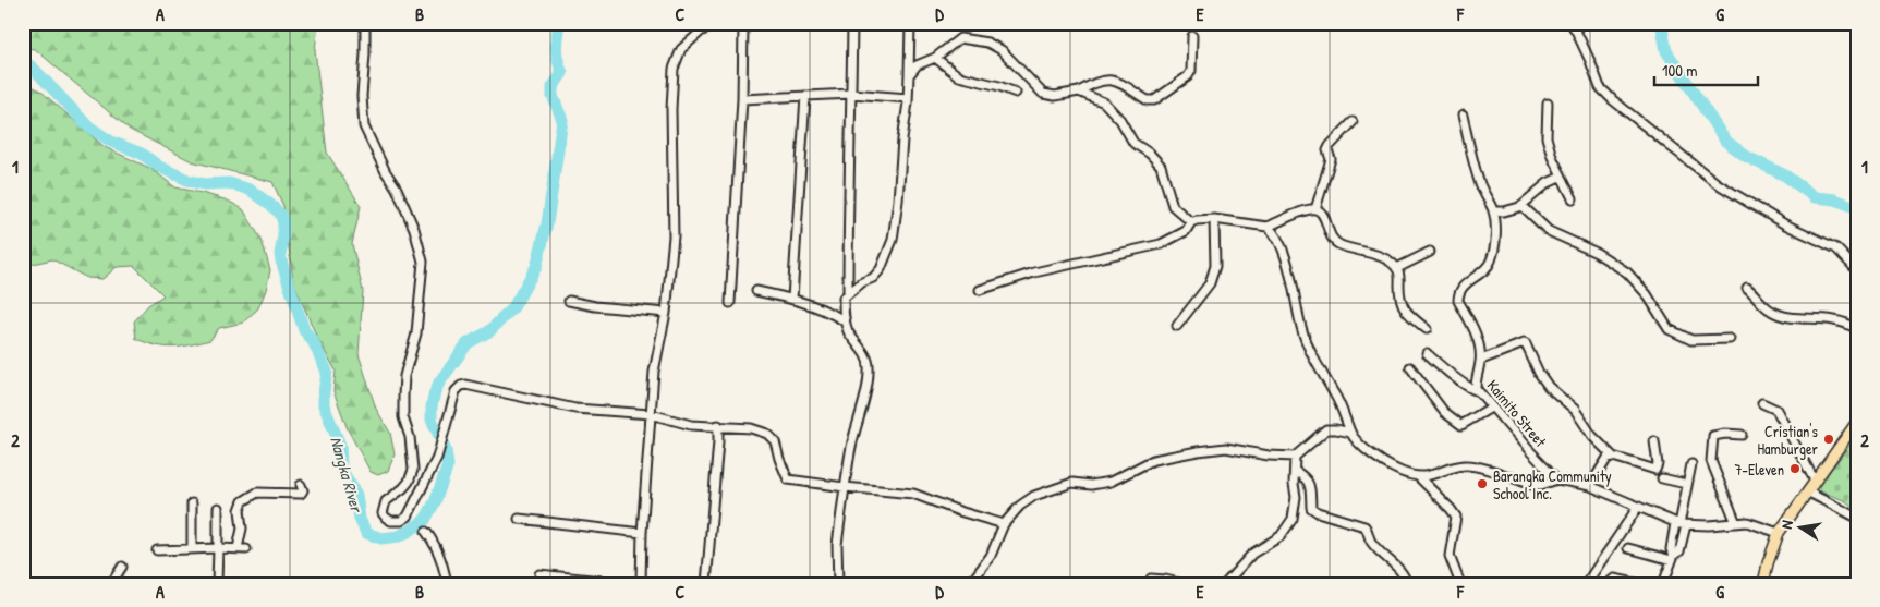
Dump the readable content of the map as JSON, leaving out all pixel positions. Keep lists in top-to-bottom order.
{
  "streets": {
    "street": ["Kaimito Street"]
  },
  "water": ["Nangka River"],
  "places": ["Cristian's Hamburger", "7-Eleven", "Barangka Community School Inc."],
  "scale_bar": "100 m",
  "north": "left",
  "grid": {
    "columns": [
      "A",
      "B",
      "C",
      "D",
      "E",
      "F",
      "G"
    ],
    "rows": ["1", "2"]
  }
}
